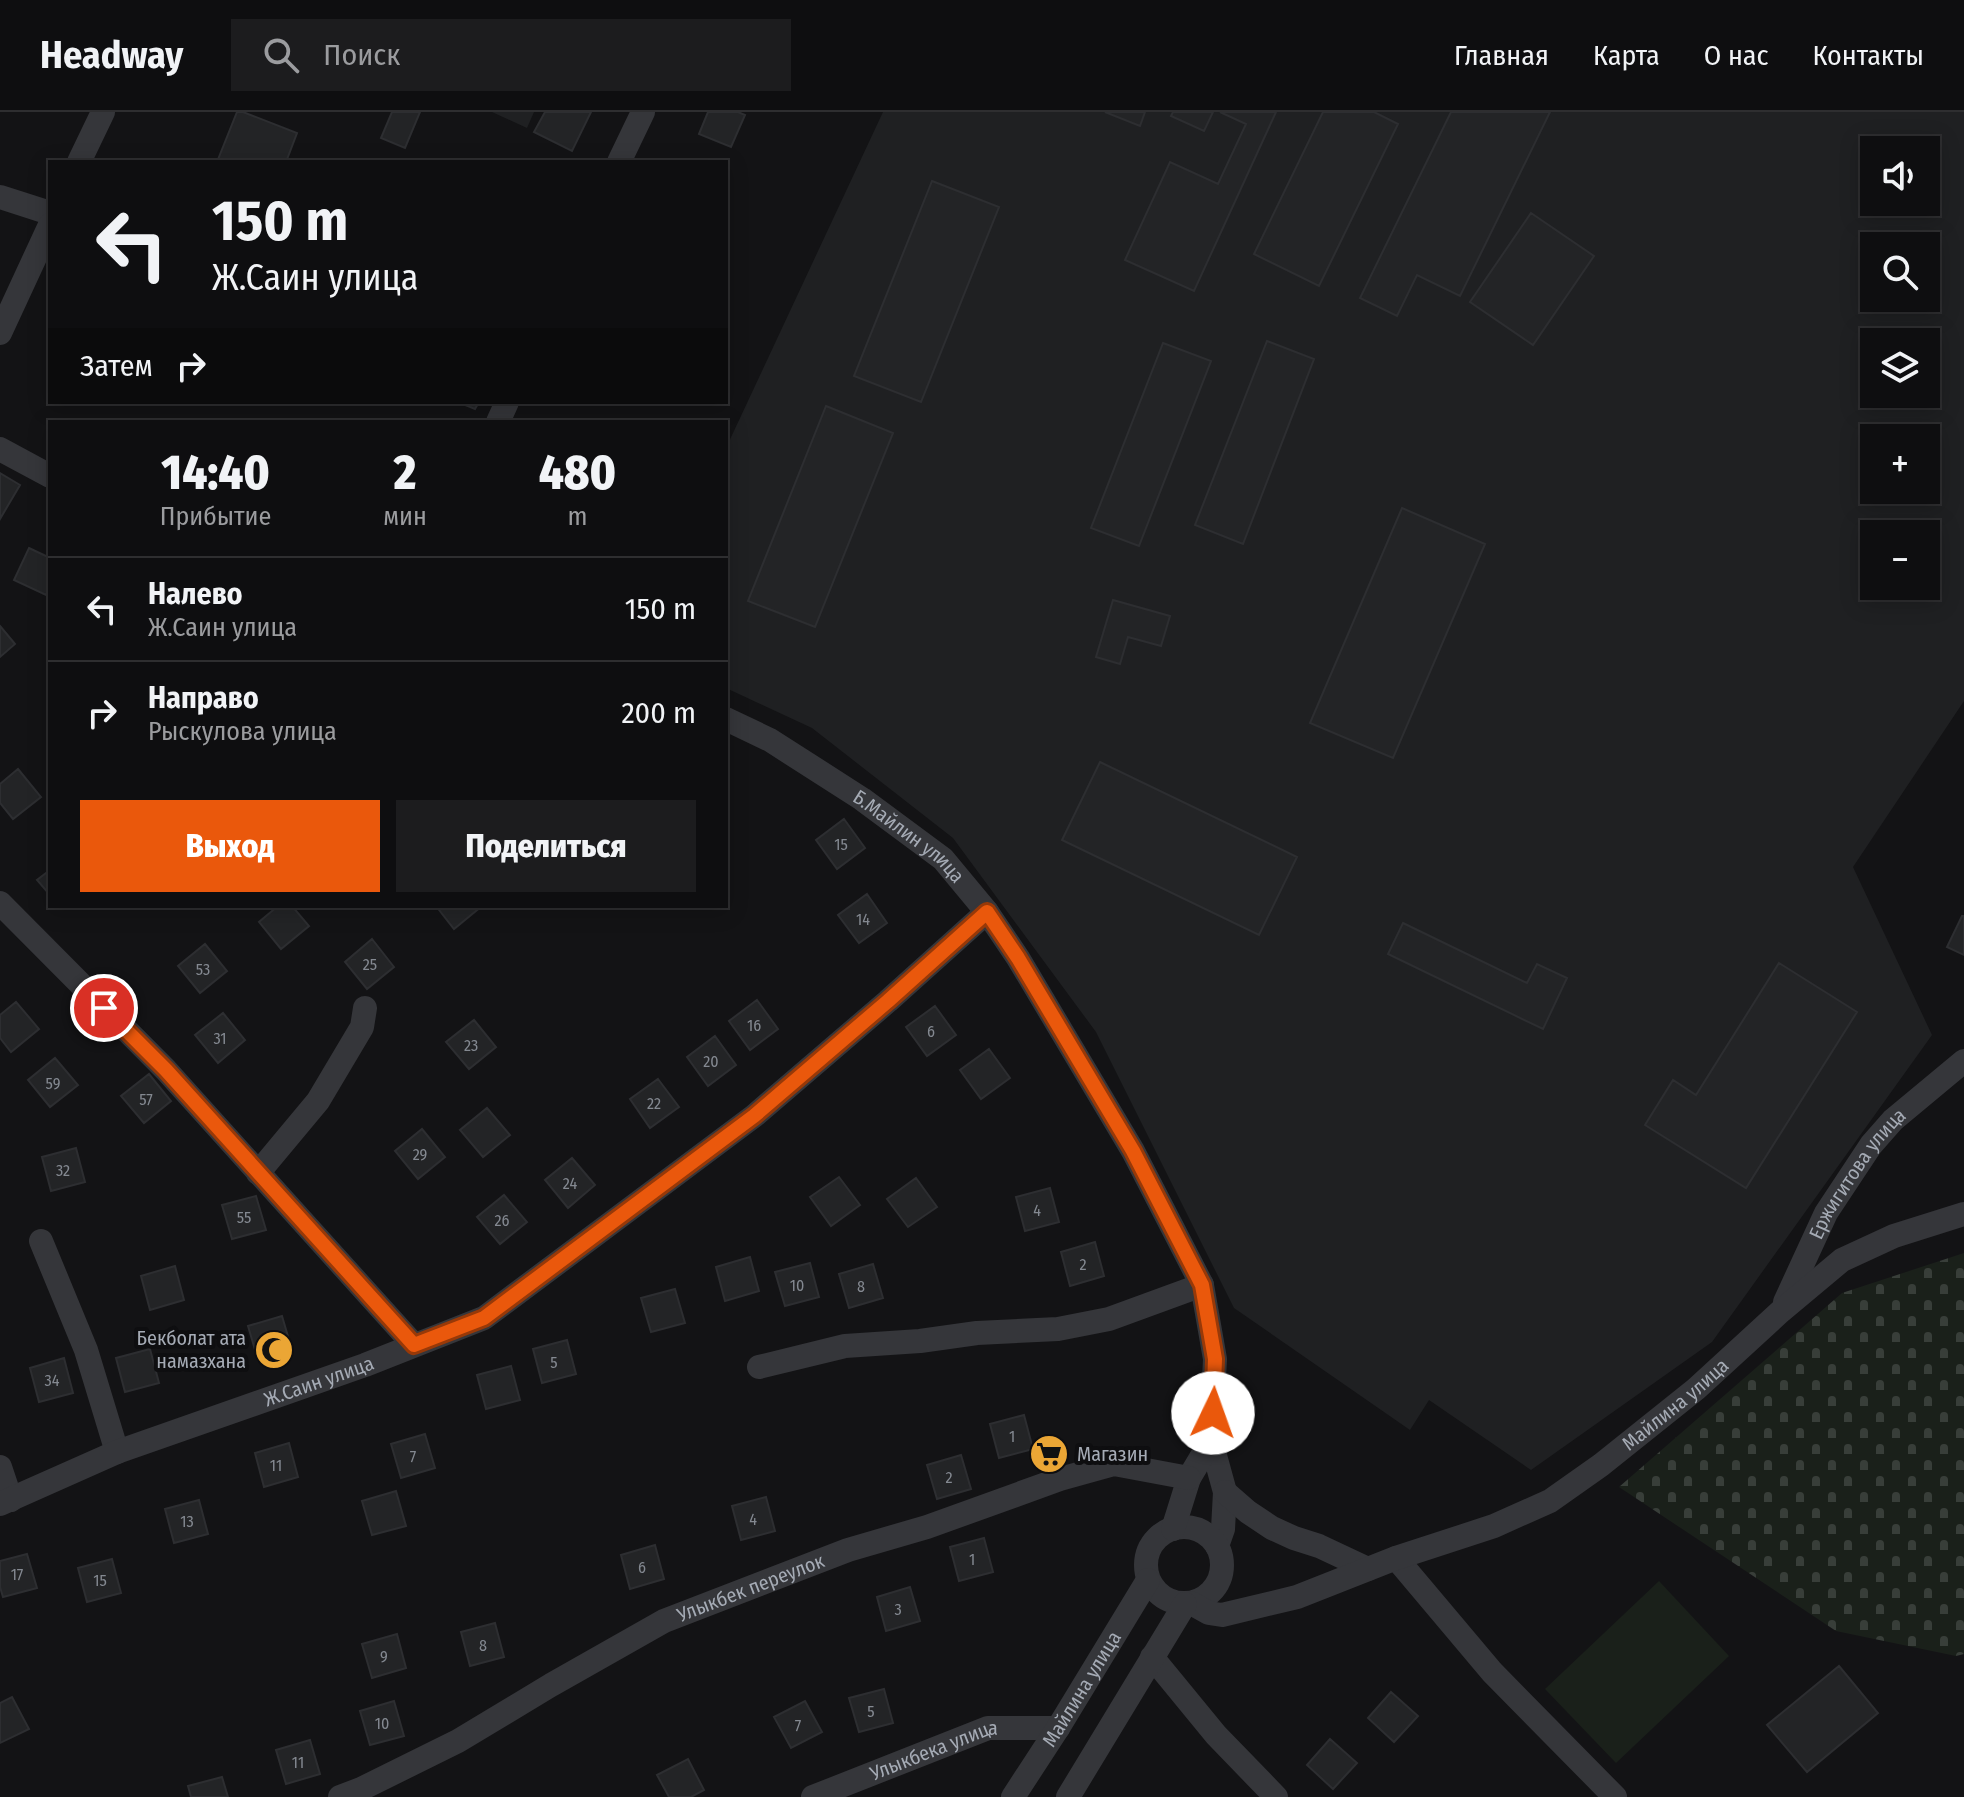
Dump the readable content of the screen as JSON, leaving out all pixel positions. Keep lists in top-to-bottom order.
{
  "streets": {
    "street": [
      "Б.Майлин улица",
      "Ержигитова улица",
      "Ж.Саин улица",
      "Майлина улица",
      "Улыкбек переулок",
      "Улыкбека улица"
    ]
  },
  "crossings": [
    ["Б.Майлин улица", "Ж.Саин улица"],
    ["Б.Майлин улица", "Майлина улица"],
    ["Б.Майлин улица", "Улыкбек переулок"],
    ["Ержигитова улица", "Майлина улица"],
    ["Майлина улица", "Улыкбека улица"]
  ],
  "places": {
    "mosque": ["Бекболат ата намазхана"],
    "supermarket": ["Магазин"]
  },
  "house_numbers": [
    "15",
    "14",
    "25",
    "53",
    "16",
    "6",
    "31",
    "23",
    "20",
    "59",
    "57",
    "22",
    "29",
    "32",
    "24",
    "4",
    "55",
    "26",
    "2",
    "10",
    "8",
    "5",
    "34",
    "1",
    "7",
    "11",
    "2",
    "4",
    "13",
    "1",
    "6",
    "17",
    "15",
    "3",
    "8",
    "9",
    "5",
    "10",
    "7",
    "11"
  ],
  "page": {
    "header": "Headway",
    "search": "Поиск",
    "nav": [
      "Главная",
      "Карта",
      "О нас",
      "Контакты"
    ],
    "map_buttons": ["+", "−"],
    "turn": ["150 m", "Ж.Саин улица"],
    "then": "Затем",
    "eta": [
      "14:40",
      "Прибытие",
      "2",
      "мин",
      "480",
      "m"
    ],
    "list": [
      {
        "name": "Налево",
        "note": "Ж.Саин улица",
        "value": "150 m"
      },
      {
        "name": "Направо",
        "note": "Рыскулова улица",
        "value": "200 m"
      }
    ],
    "buttons": ["Выход", "Поделиться"]
  }
}
